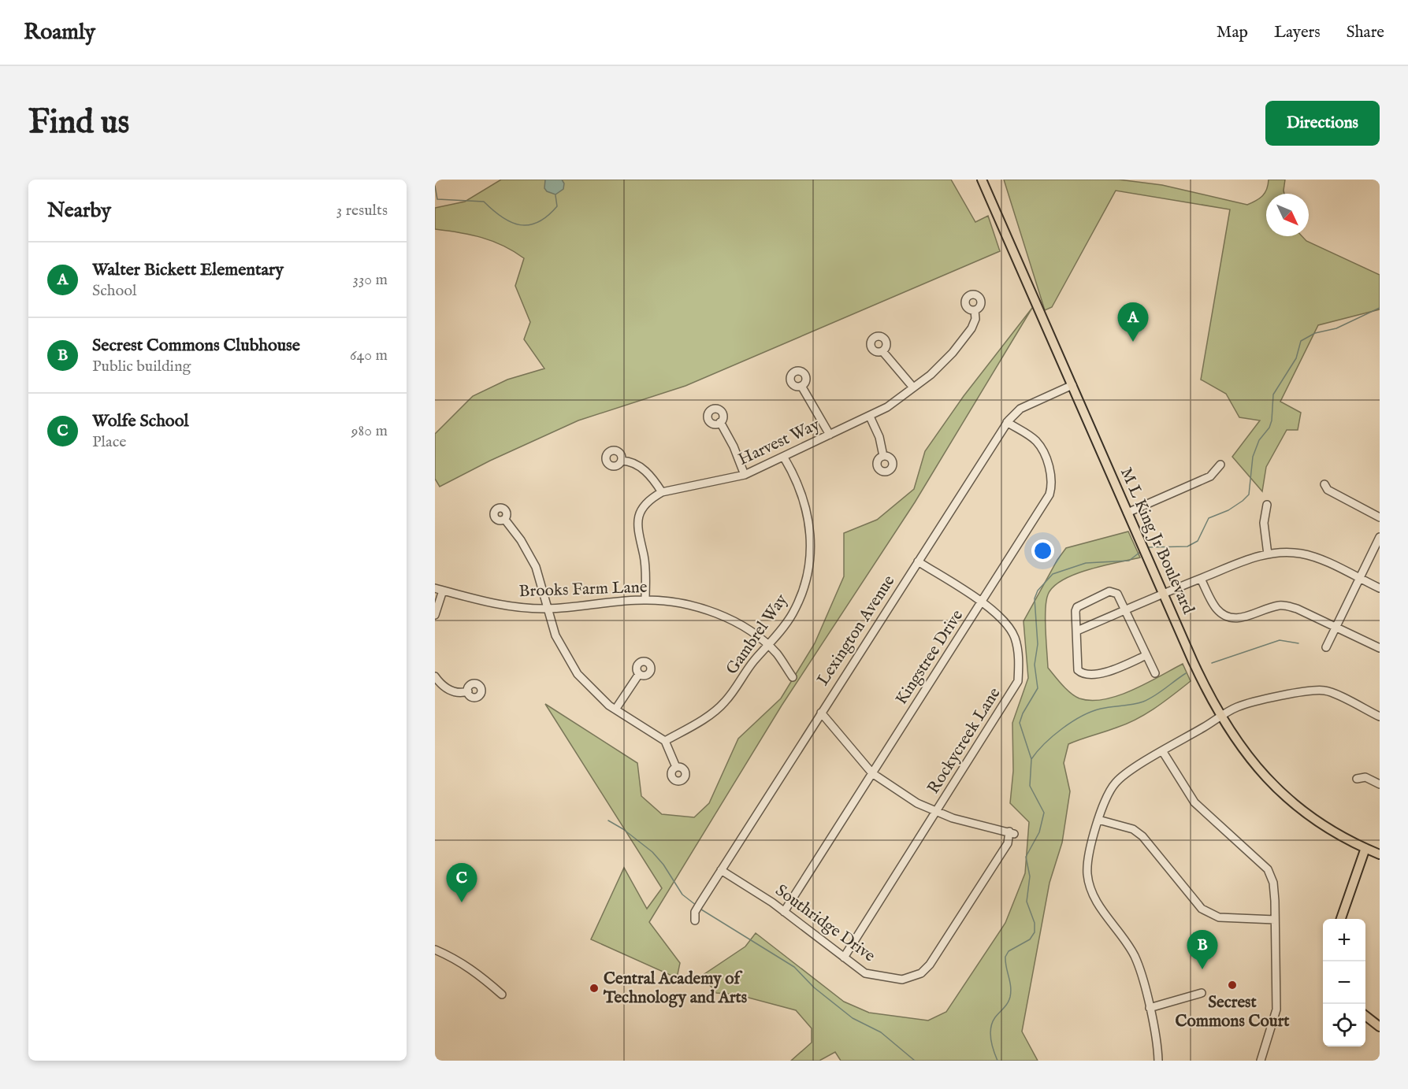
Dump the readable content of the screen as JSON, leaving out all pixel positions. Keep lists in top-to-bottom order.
{
  "streets": {
    "main road": ["M L King Jr Boulevard"],
    "street": [
      "Harvest Way",
      "Brooks Farm Lane",
      "Lexington Avenue",
      "Gambrel Way",
      "Kingstree Drive",
      "Rockycreek Lane",
      "Southridge Drive"
    ]
  },
  "crossings": [
    ["Harvest Way", "Brooks Farm Lane"],
    ["Harvest Way", "Gambrel Way"],
    ["M L King Jr Boulevard", "Lexington Avenue"],
    ["Brooks Farm Lane", "Gambrel Way"],
    ["Lexington Avenue", "Kingstree Drive"],
    ["Lexington Avenue", "Rockycreek Lane"],
    ["Lexington Avenue", "Southridge Drive"],
    ["Kingstree Drive", "Rockycreek Lane"],
    ["Kingstree Drive", "Southridge Drive"],
    ["Rockycreek Lane", "Southridge Drive"]
  ],
  "places": ["Secrest Commons Court", "Central Academy of Technology and Arts"],
  "north": "bottom right",
  "page": {
    "header": "Roamly",
    "nav": ["Map", "Layers", "Share"],
    "buttons": "Directions",
    "title": "Find us",
    "heading": ["Nearby", "3 results"],
    "list": [
      {
        "mark": "A",
        "name": "Walter Bickett Elementary",
        "note": "School",
        "value": "330 m"
      },
      {
        "mark": "B",
        "name": "Secrest Commons Clubhouse",
        "note": "Public building",
        "value": "640 m"
      },
      {
        "mark": "C",
        "name": "Wolfe School",
        "note": "Place",
        "value": "980 m"
      }
    ],
    "pins": ["A", "C", "B"],
    "map_buttons": ["+", "−"]
  }
}
